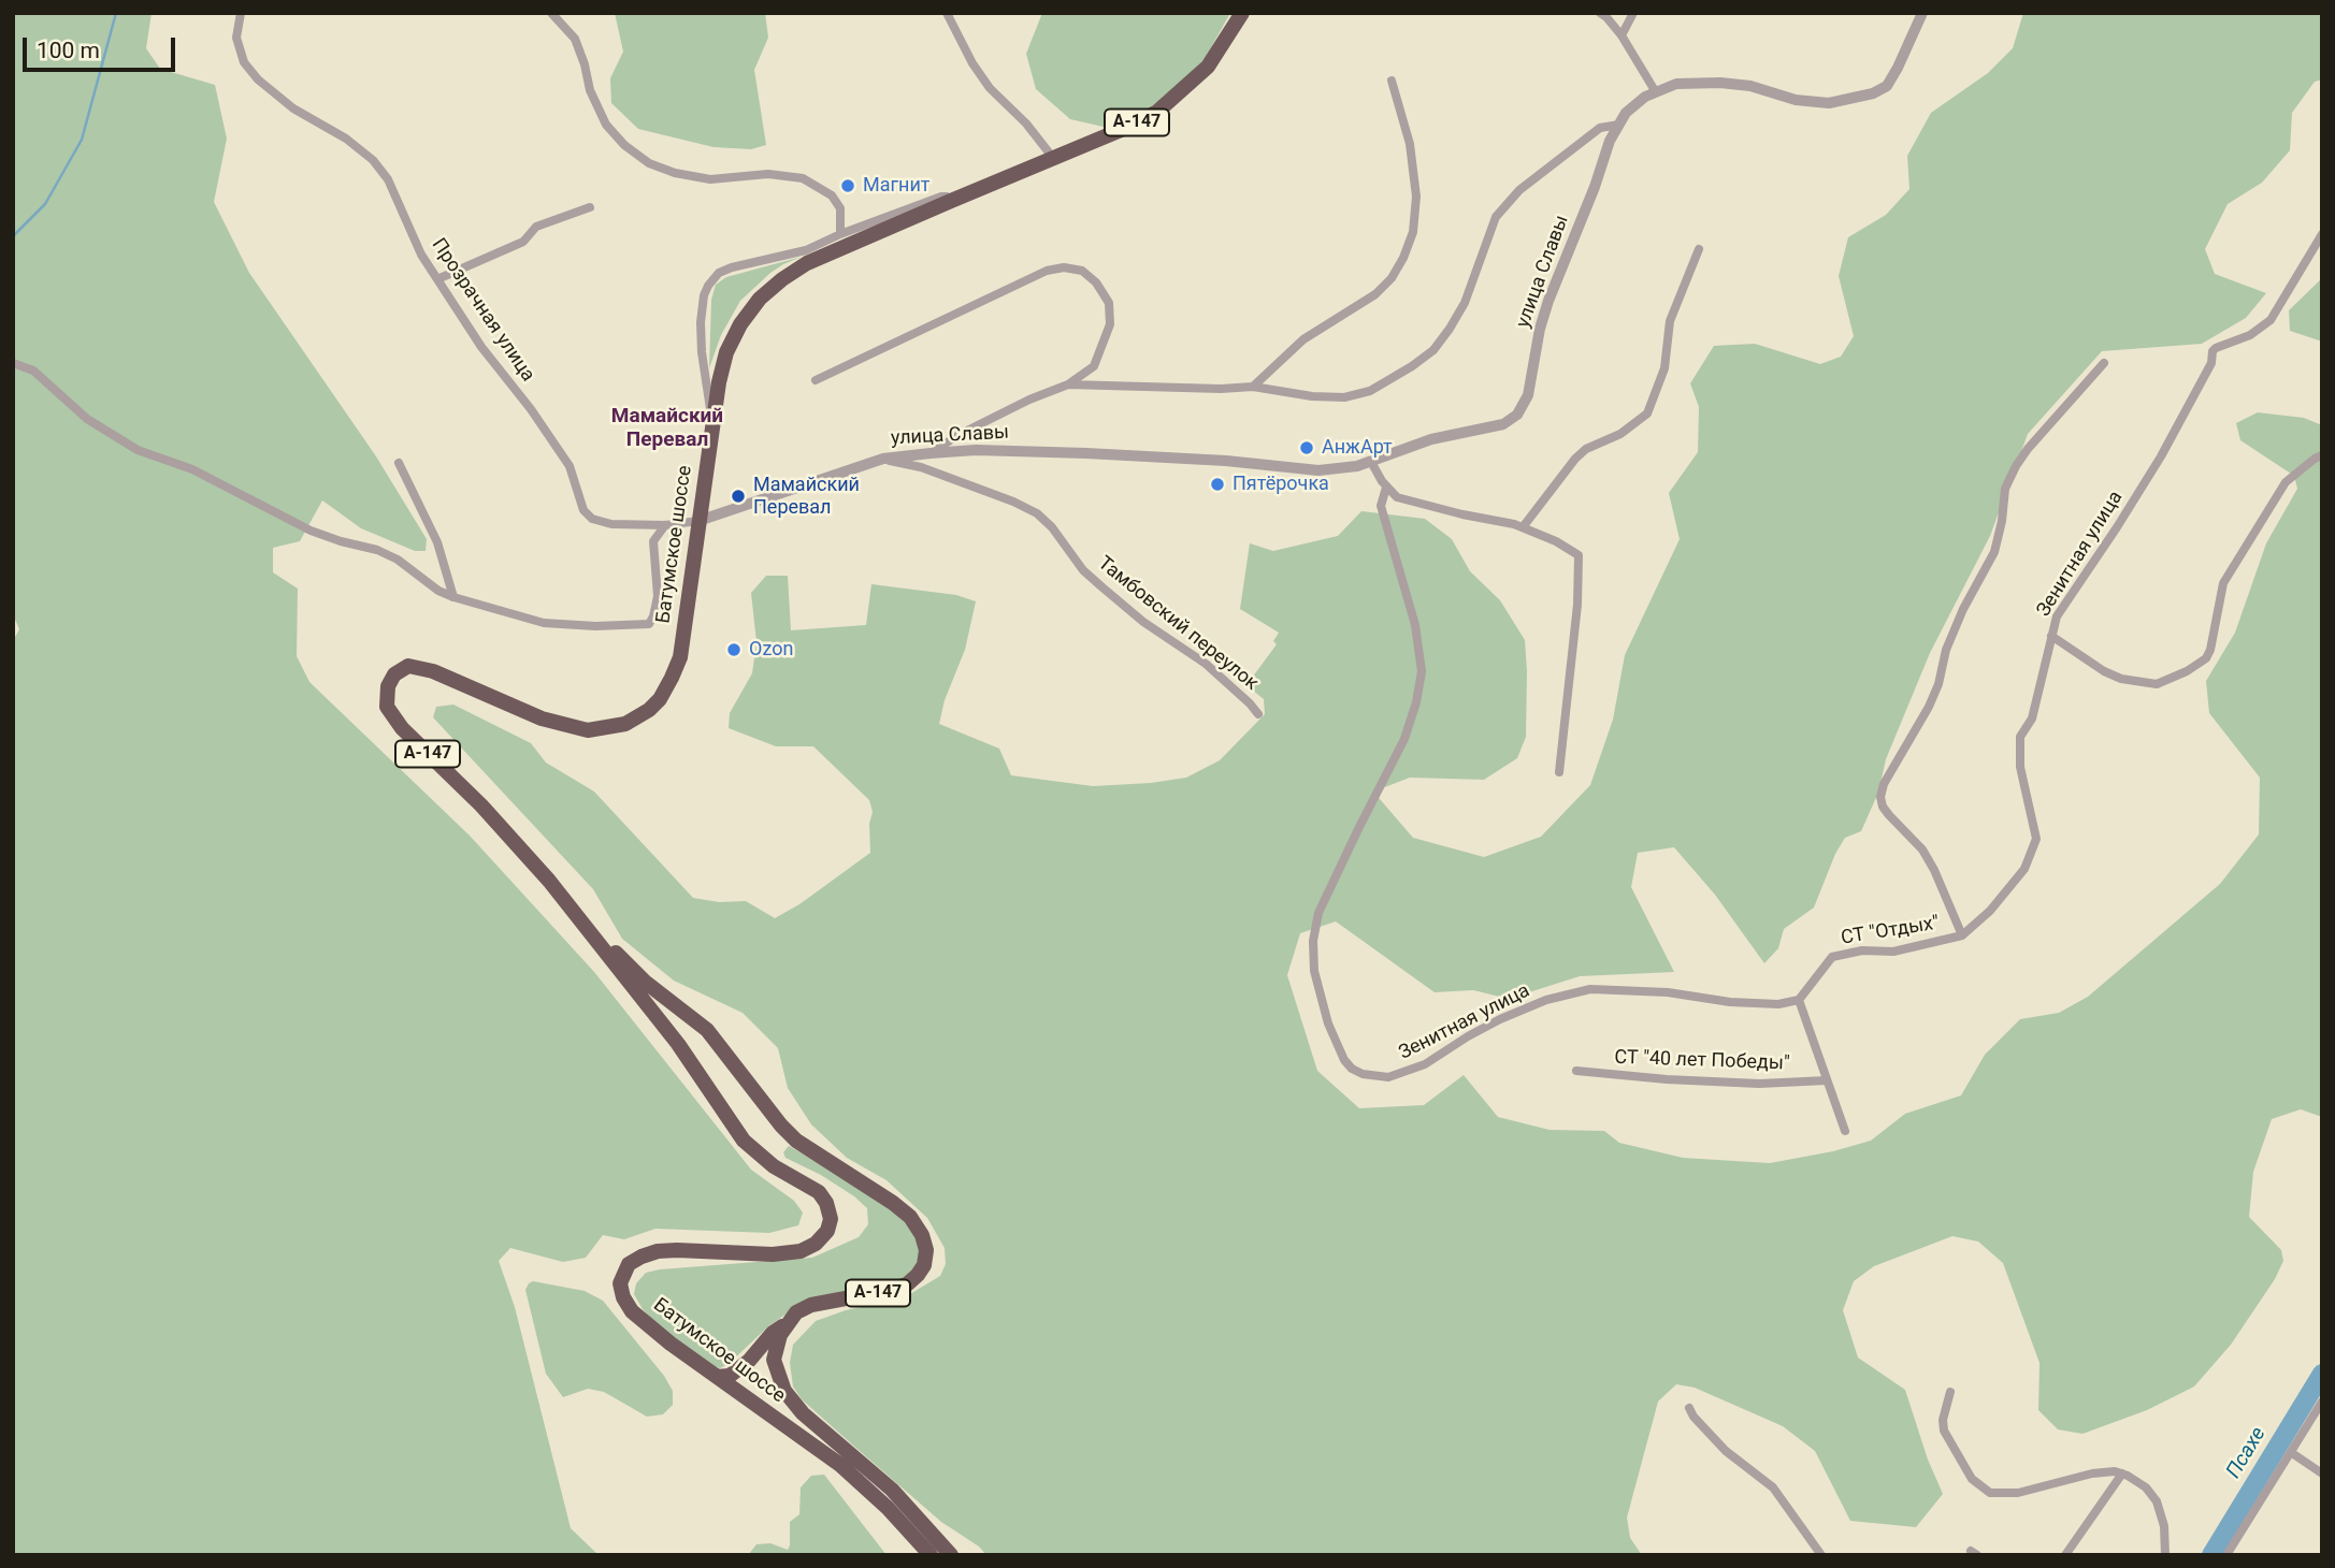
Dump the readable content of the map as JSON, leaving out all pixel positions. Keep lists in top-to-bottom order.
{
  "streets": {
    "highway": ["А-147", "Батумское шоссе"],
    "street": [
      "улица Славы",
      "Прозрачная улица",
      "Зенитная улица",
      "Тамбовский переулок",
      "СТ \"Отдых\"",
      "СТ \"40 лет Победы\""
    ]
  },
  "crossings": [
    ["улица Славы", "Прозрачная улица"],
    ["улица Славы", "Батумское шоссе"],
    ["улица Славы", "Тамбовский переулок"],
    ["Прозрачная улица", "Батумское шоссе"],
    ["Зенитная улица", "СТ \"Отдых\""]
  ],
  "districts": ["Мамайский Перевал"],
  "water": ["Псахе"],
  "places": [
    "Магнит",
    "АнжАрт",
    "Пятёрочка",
    "Мамайский Перевал",
    "Ozon"
  ],
  "scale_bar": "100 m"
}
